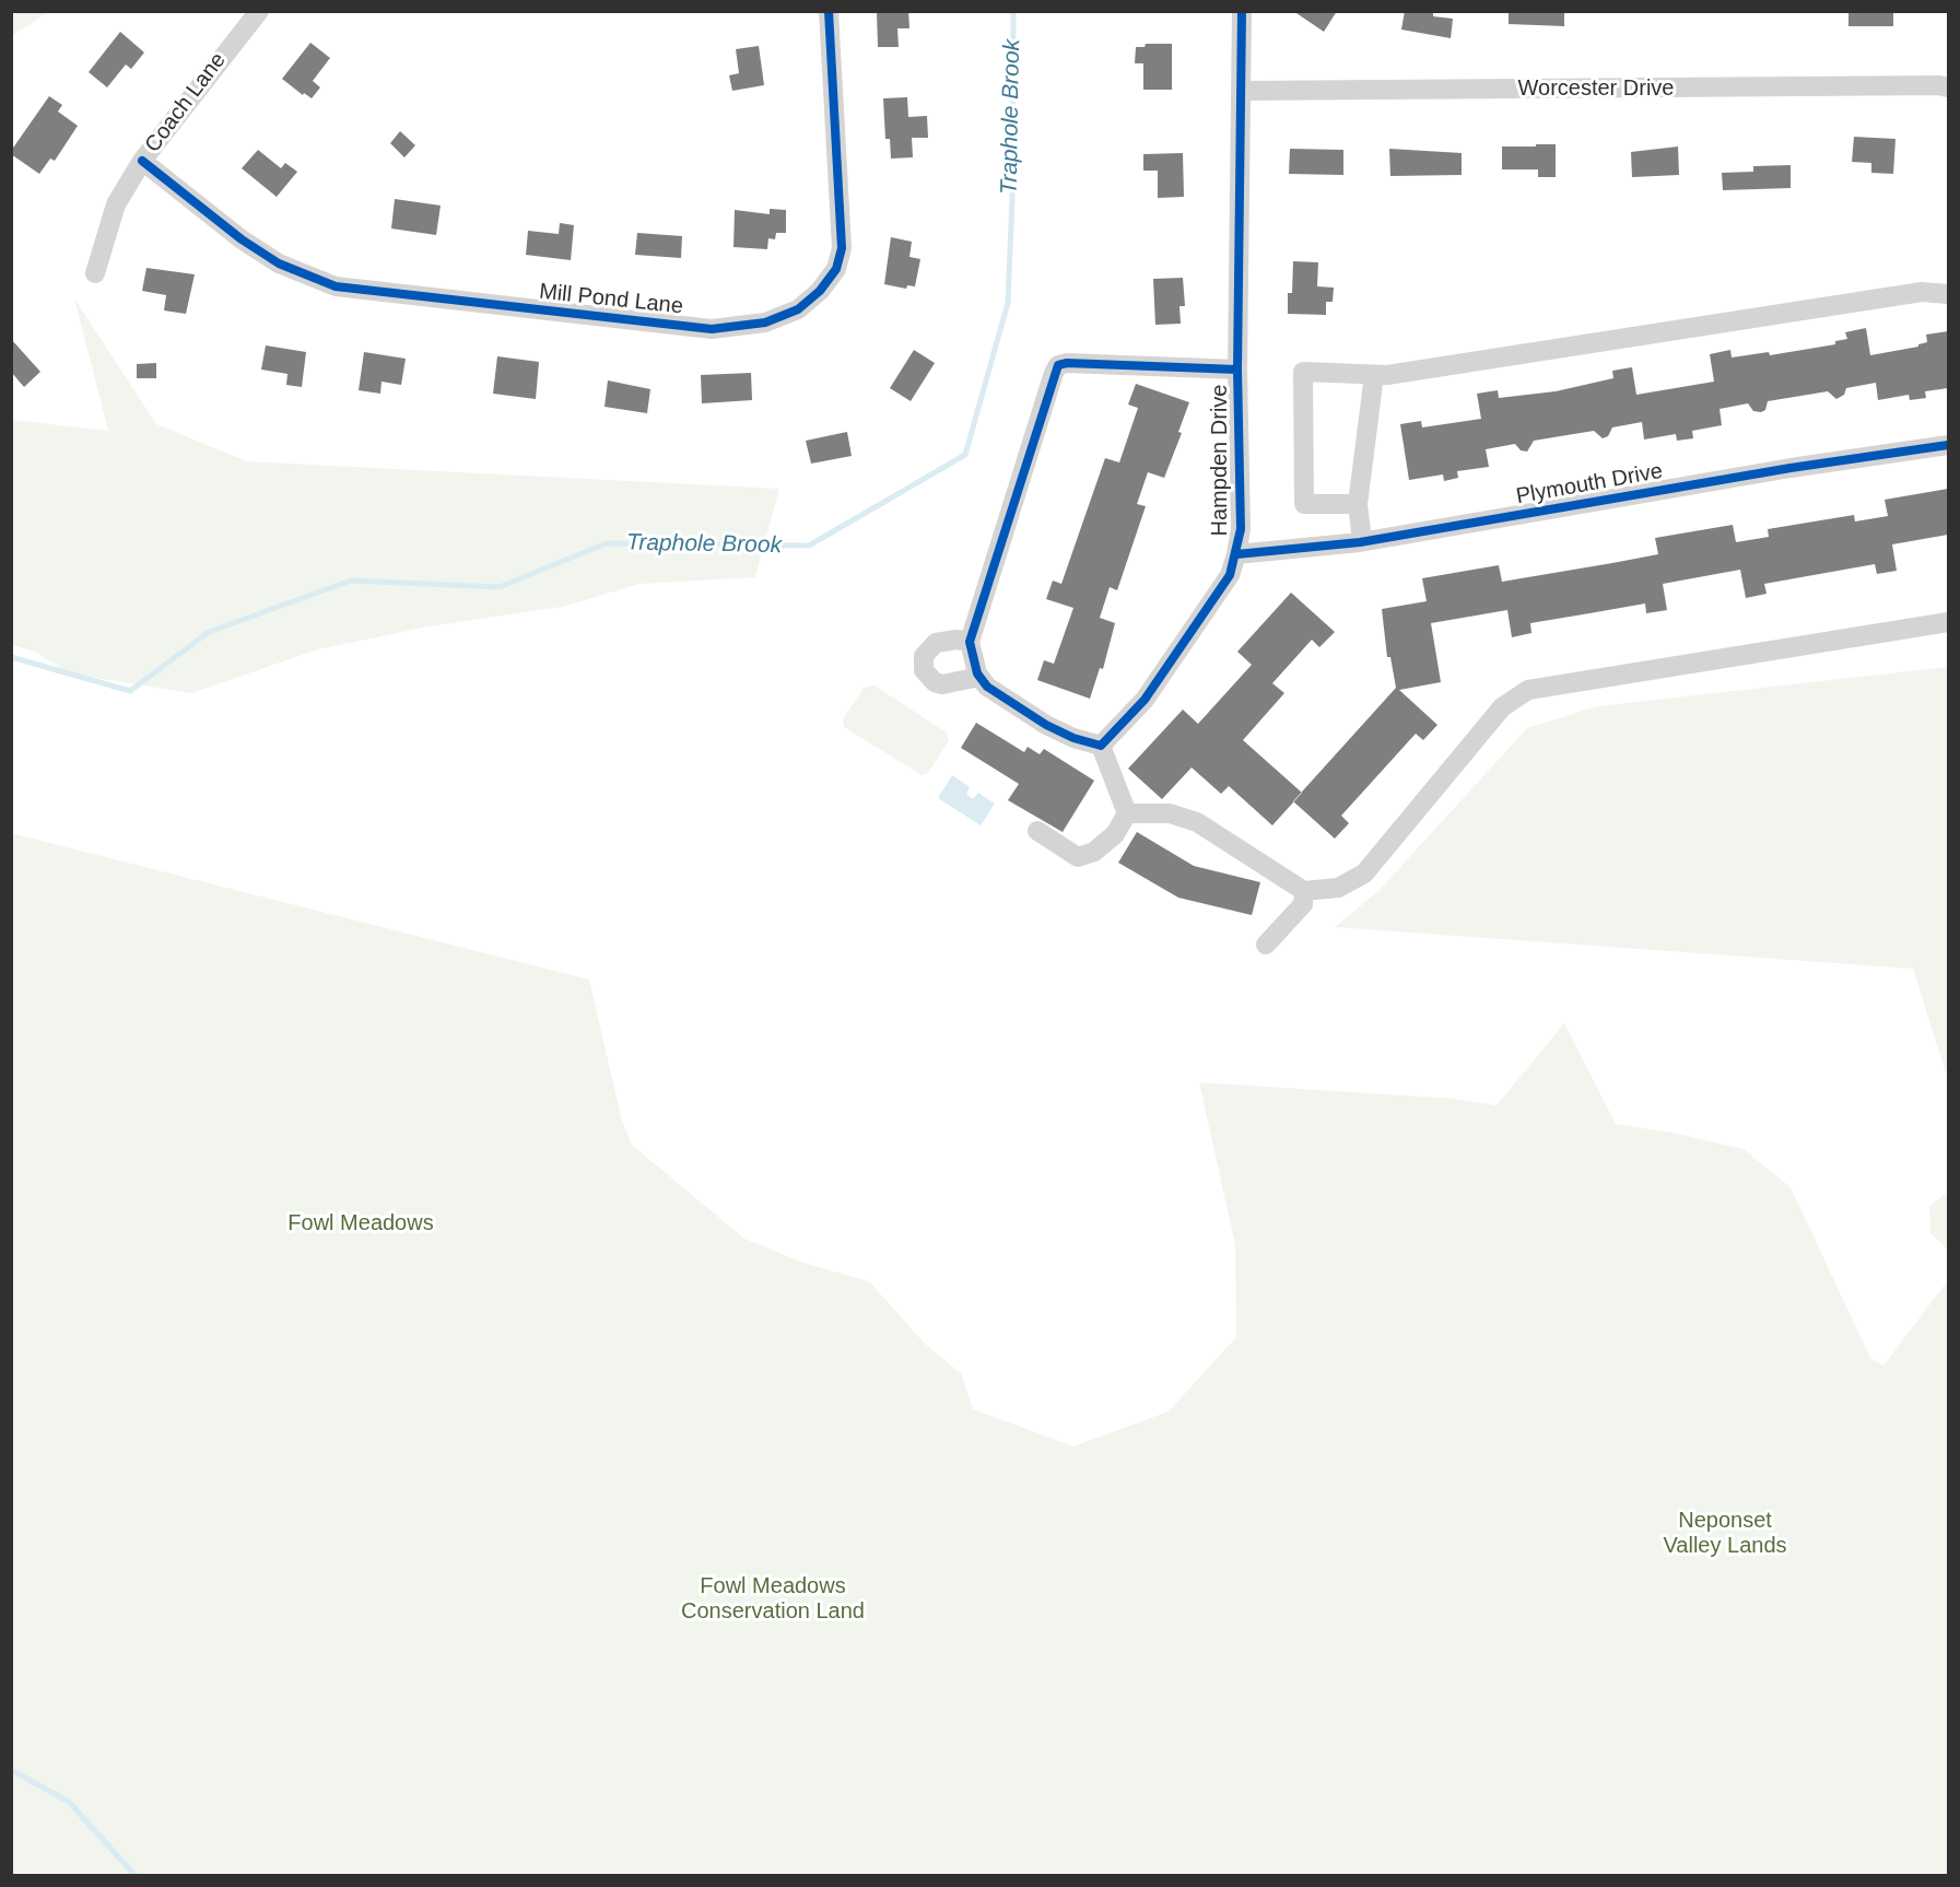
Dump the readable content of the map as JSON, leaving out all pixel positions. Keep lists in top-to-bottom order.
{
  "streets": {
    "street": [
      "Worcester Drive",
      "Coach Lane",
      "Mill Pond Lane",
      "Hampden Drive",
      "Plymouth Drive"
    ]
  },
  "crossings": [
    ["Worcester Drive", "Hampden Drive"],
    ["Coach Lane", "Mill Pond Lane"],
    ["Hampden Drive", "Plymouth Drive"]
  ],
  "water": ["Traphole Brook"],
  "parks": ["Fowl Meadows", "Neponset Valley Lands", "Fowl Meadows Conservation Land"]
}
